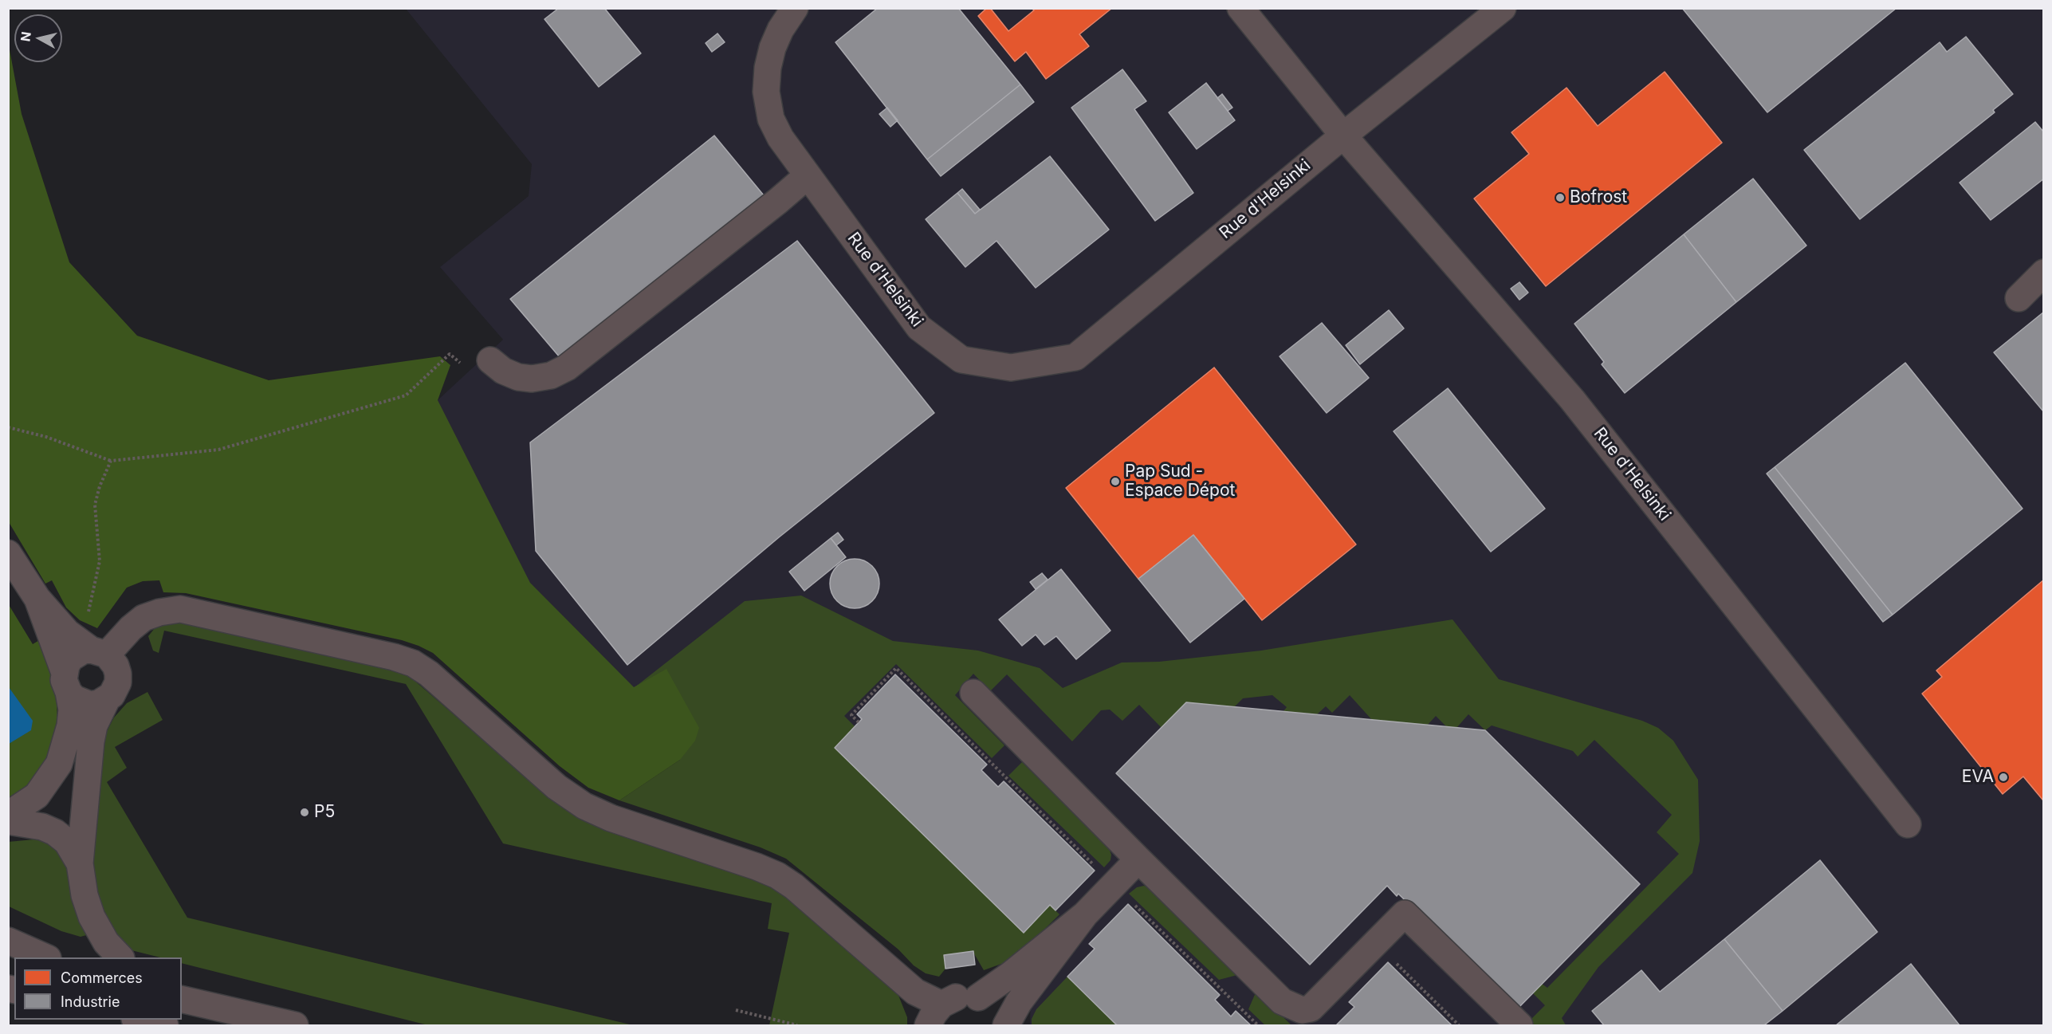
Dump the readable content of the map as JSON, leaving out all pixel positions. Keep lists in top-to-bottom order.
{
  "streets": {
    "street": ["Rue d'Helsinki"]
  },
  "places": [
    "Bofrost",
    "Pap Sud - Espace Dépot",
    "EVA",
    "P5"
  ],
  "legend": ["Commerces", "Industrie"],
  "north": "left"
}
